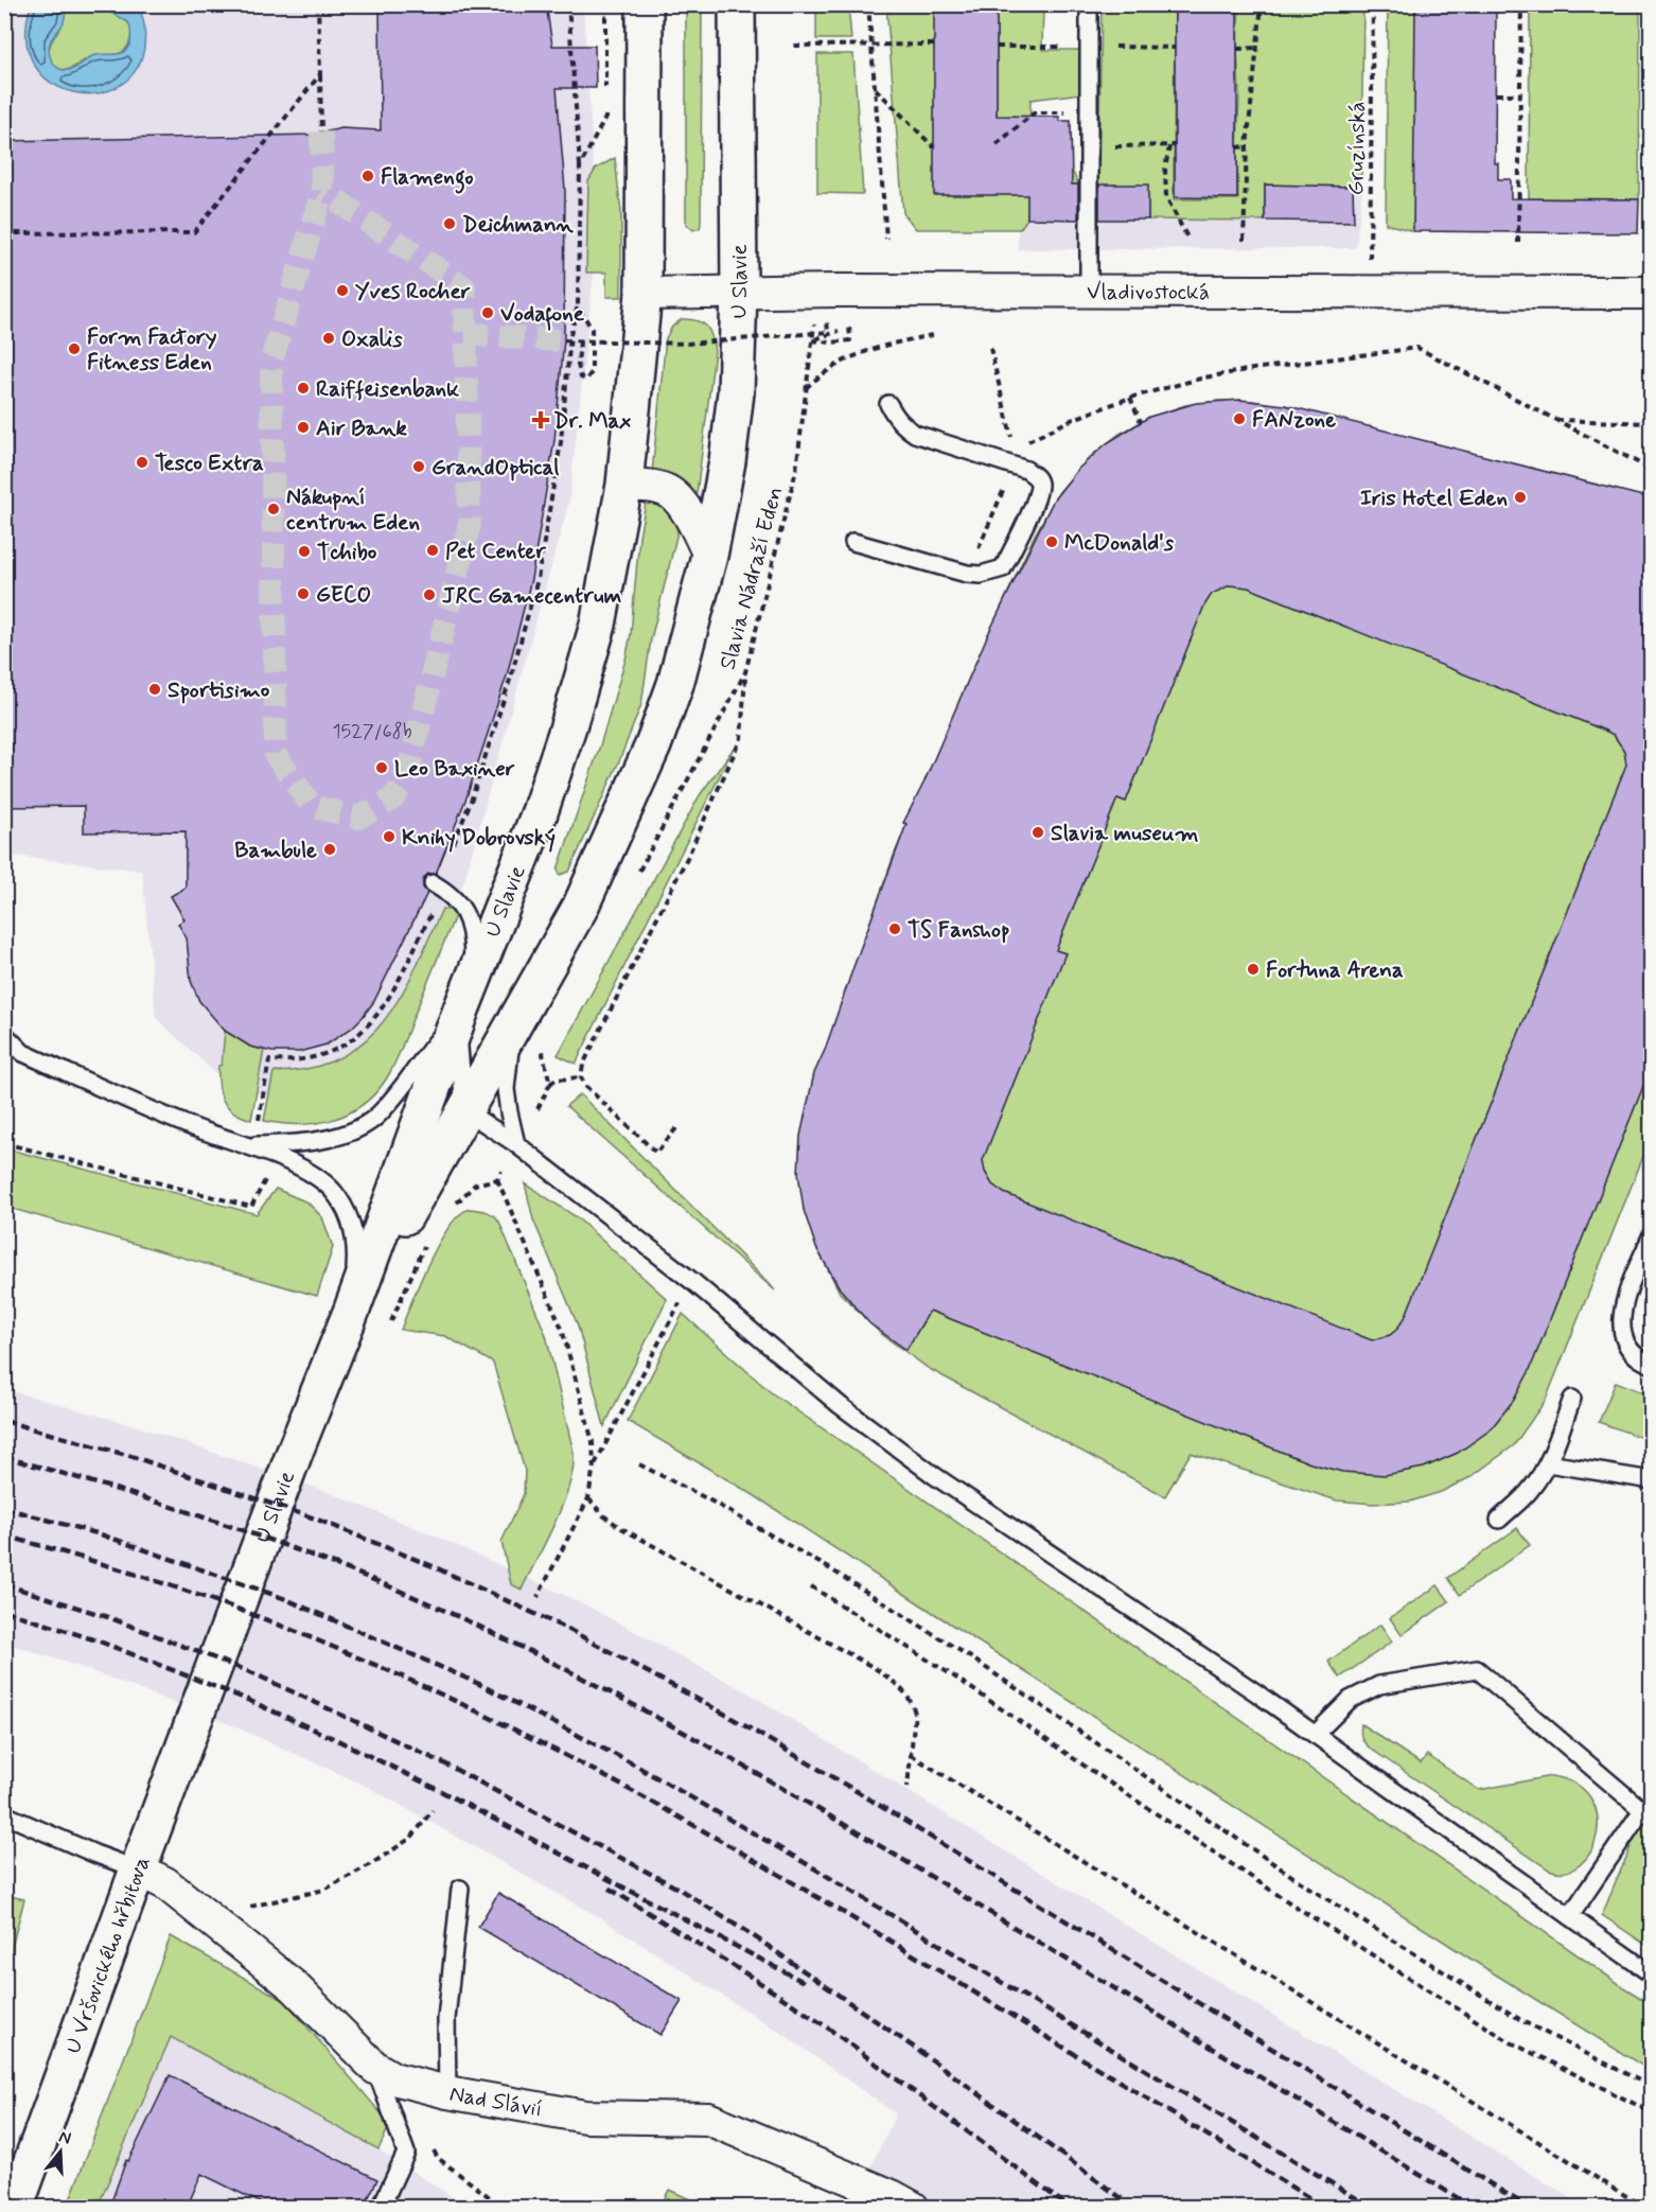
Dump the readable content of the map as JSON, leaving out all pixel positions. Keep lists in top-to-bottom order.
{
  "streets": {
    "main road": ["U Slavie", "U Vršovického hřbitova"],
    "street": ["Vladivostocká", "Nad Slávií"],
    "path": ["Gruzínská", "Slavia Nádraží Eden"]
  },
  "crossings": [
    ["Gruzínská", "Vladivostocká"],
    ["U Slavie", "Vladivostocká"],
    ["U Slavie", "U Vršovického hřbitova"],
    ["U Vršovického hřbitova", "Nad Slávií"]
  ],
  "places": {
    "other": [
      "Flamengo",
      "Deichmann",
      "Yves Rocher",
      "Vodafone",
      "Oxalis",
      "Form Factory Fitness Eden",
      "Raiffeisenbank",
      "FANzone",
      "Air Bank",
      "Tesco Extra",
      "GrandOptical",
      "Iris Hotel Eden",
      "Nákupní centrum Eden",
      "McDonald's",
      "Pet Center",
      "Tchibo",
      "GECO",
      "JRC Gamecentrum",
      "Sportisimo",
      "Leo Baxiner",
      "Slavia museum",
      "Knihy Dobrovský",
      "Bambule",
      "TS Fanshop",
      "Fortuna Arena"
    ],
    "health": ["Dr. Max"]
  },
  "house_numbers": ["1527/68b"],
  "north": "top"
}
